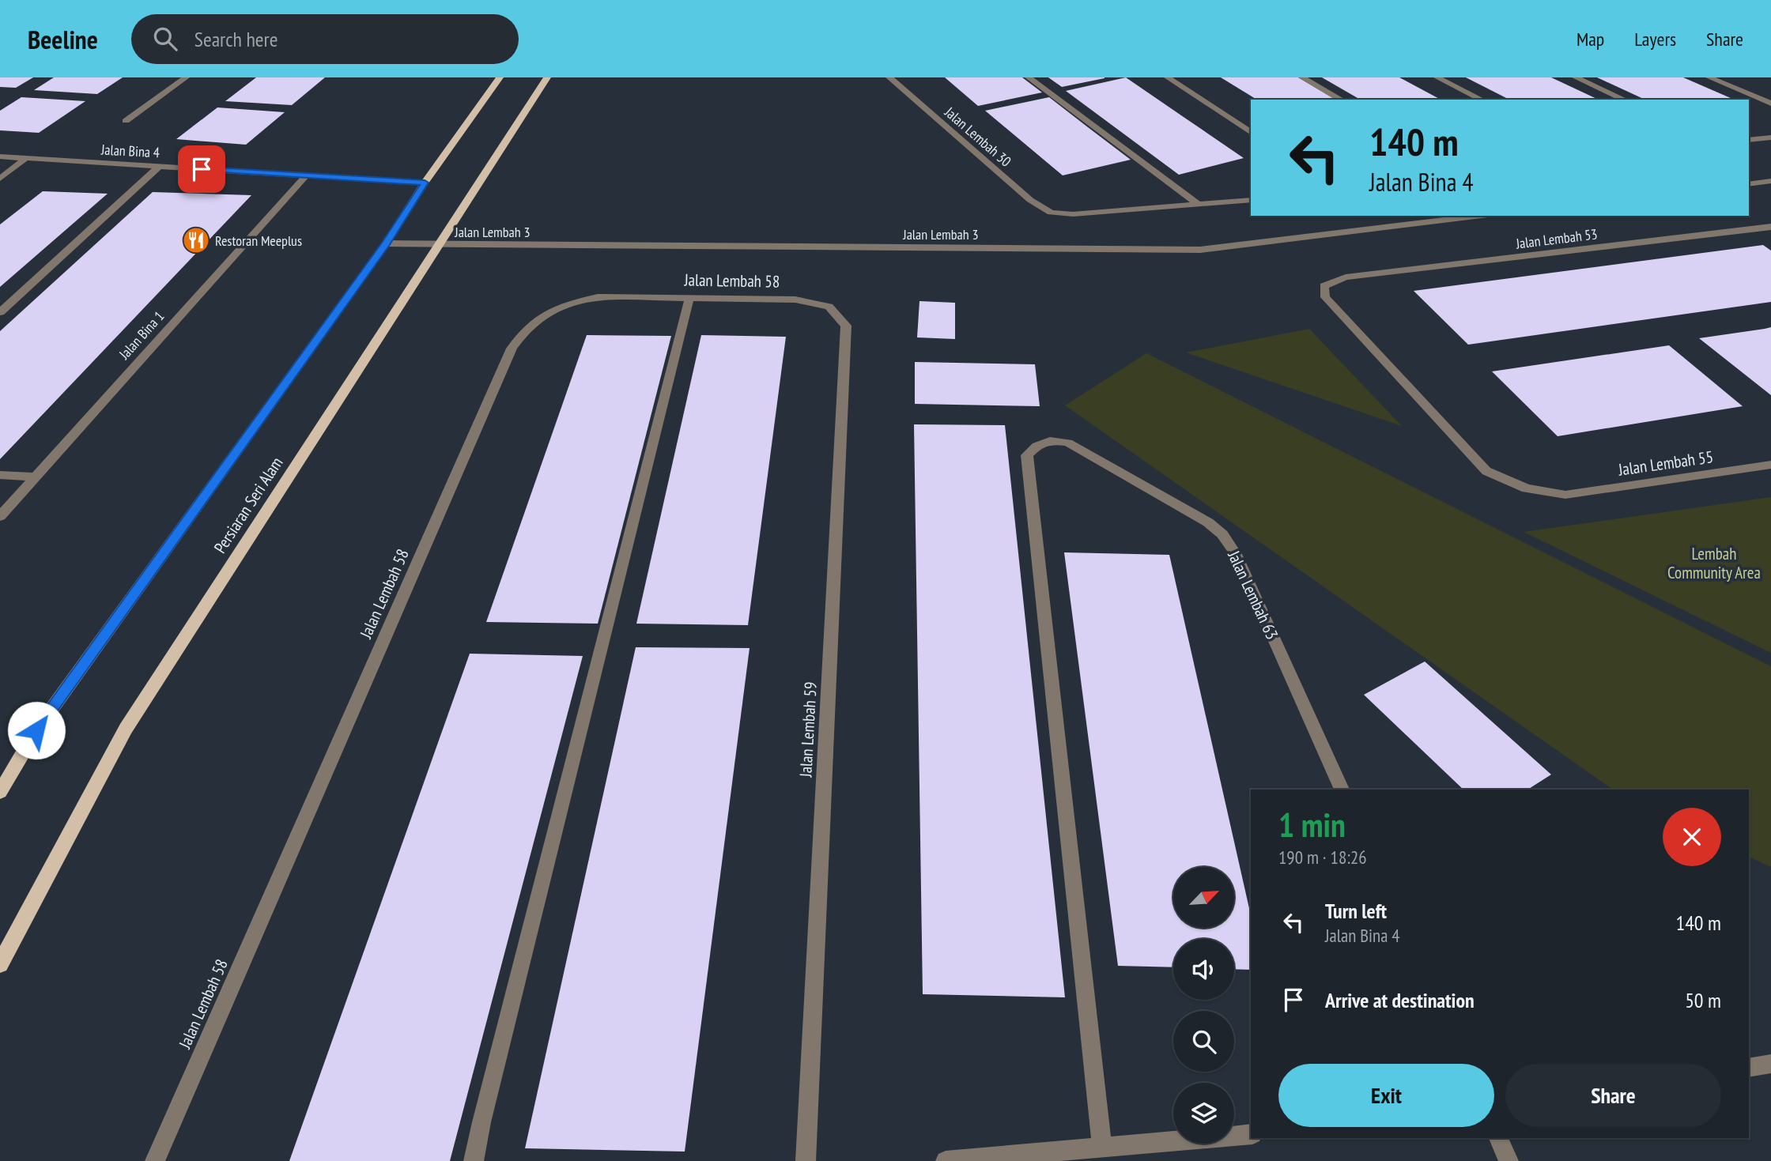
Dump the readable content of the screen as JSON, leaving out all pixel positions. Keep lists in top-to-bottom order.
{
  "streets": {
    "main road": ["Persiaran Seri Alam"],
    "street": [
      "Jalan Lembah 30",
      "Jalan Bina 4",
      "Jalan Lembah 3",
      "Jalan Lembah 53",
      "Jalan Lembah 58",
      "Jalan Bina 1",
      "Jalan Lembah 55",
      "Jalan Lembah 63",
      "Jalan Lembah 59"
    ]
  },
  "crossings": [
    ["Jalan Bina 4", "Jalan Bina 1"],
    ["Jalan Lembah 3", "Persiaran Seri Alam"],
    ["Jalan Lembah 53", "Jalan Lembah 55"],
    ["Jalan Lembah 58", "Jalan Lembah 59"]
  ],
  "parks": ["Lembah Community Area"],
  "places": {
    "restaurant": ["Restoran Meeplus"]
  },
  "north": "top right",
  "page": {
    "header": "Beeline",
    "search": "Search here",
    "nav": ["Map", "Layers", "Share"],
    "turn": ["140 m", "Jalan Bina 4"],
    "heading": ["1 min", "190 m · 18:26"],
    "list": [
      {
        "name": "Turn left",
        "note": "Jalan Bina 4",
        "value": "140 m"
      },
      {
        "name": "Arrive at destination",
        "value": "50 m"
      }
    ],
    "buttons": ["Exit", "Share"]
  }
}
